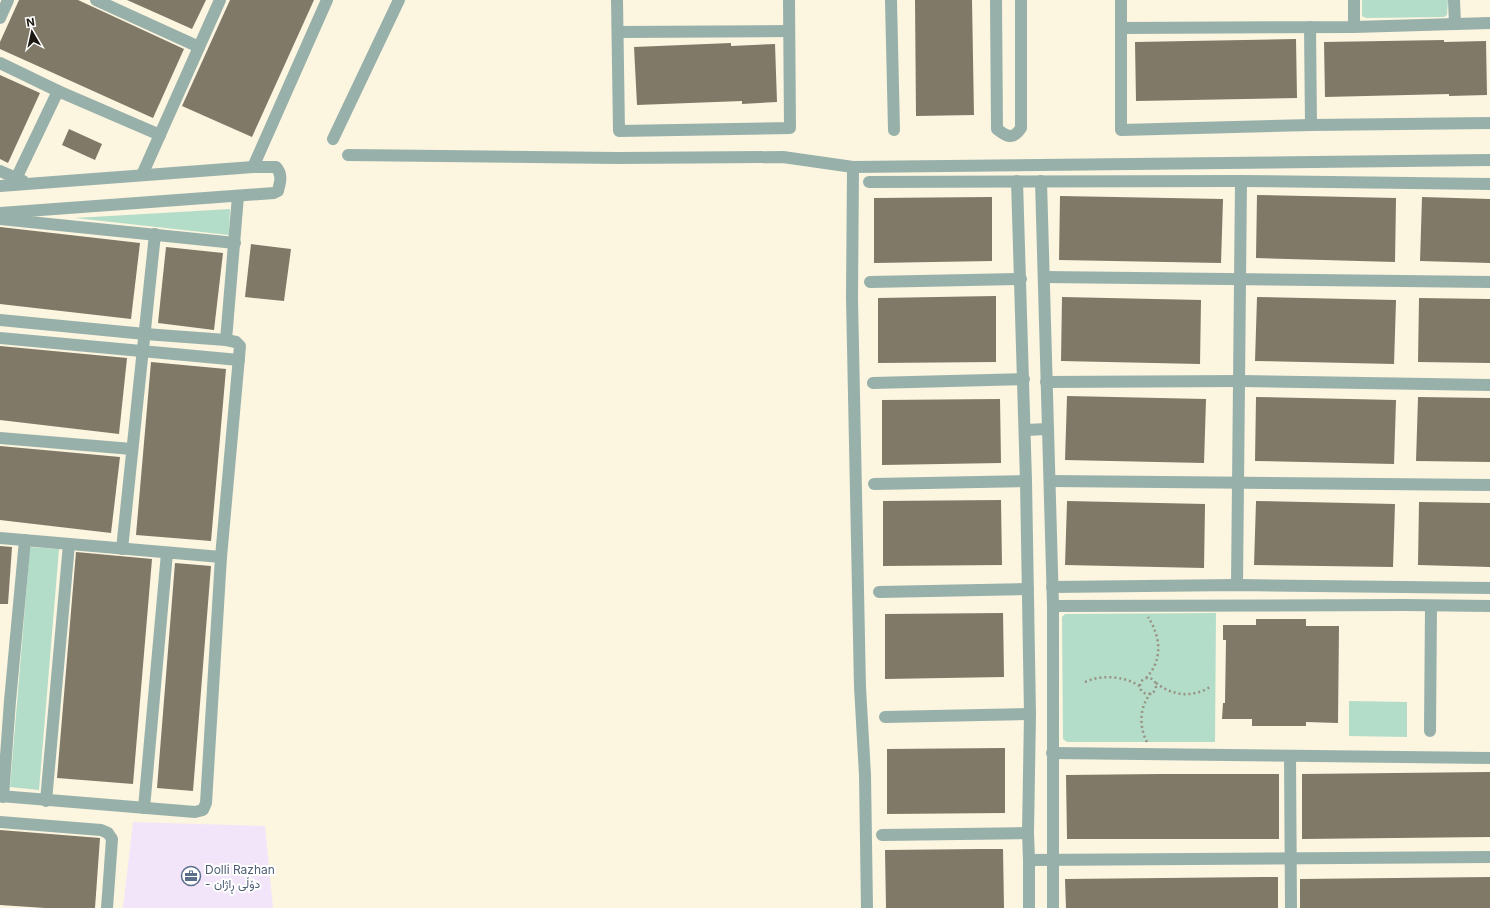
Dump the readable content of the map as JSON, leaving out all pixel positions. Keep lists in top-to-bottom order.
{
  "places": {
    "office": ["Dolli Razhan - دۆڵی ڕاژان"]
  },
  "north": "top"
}
